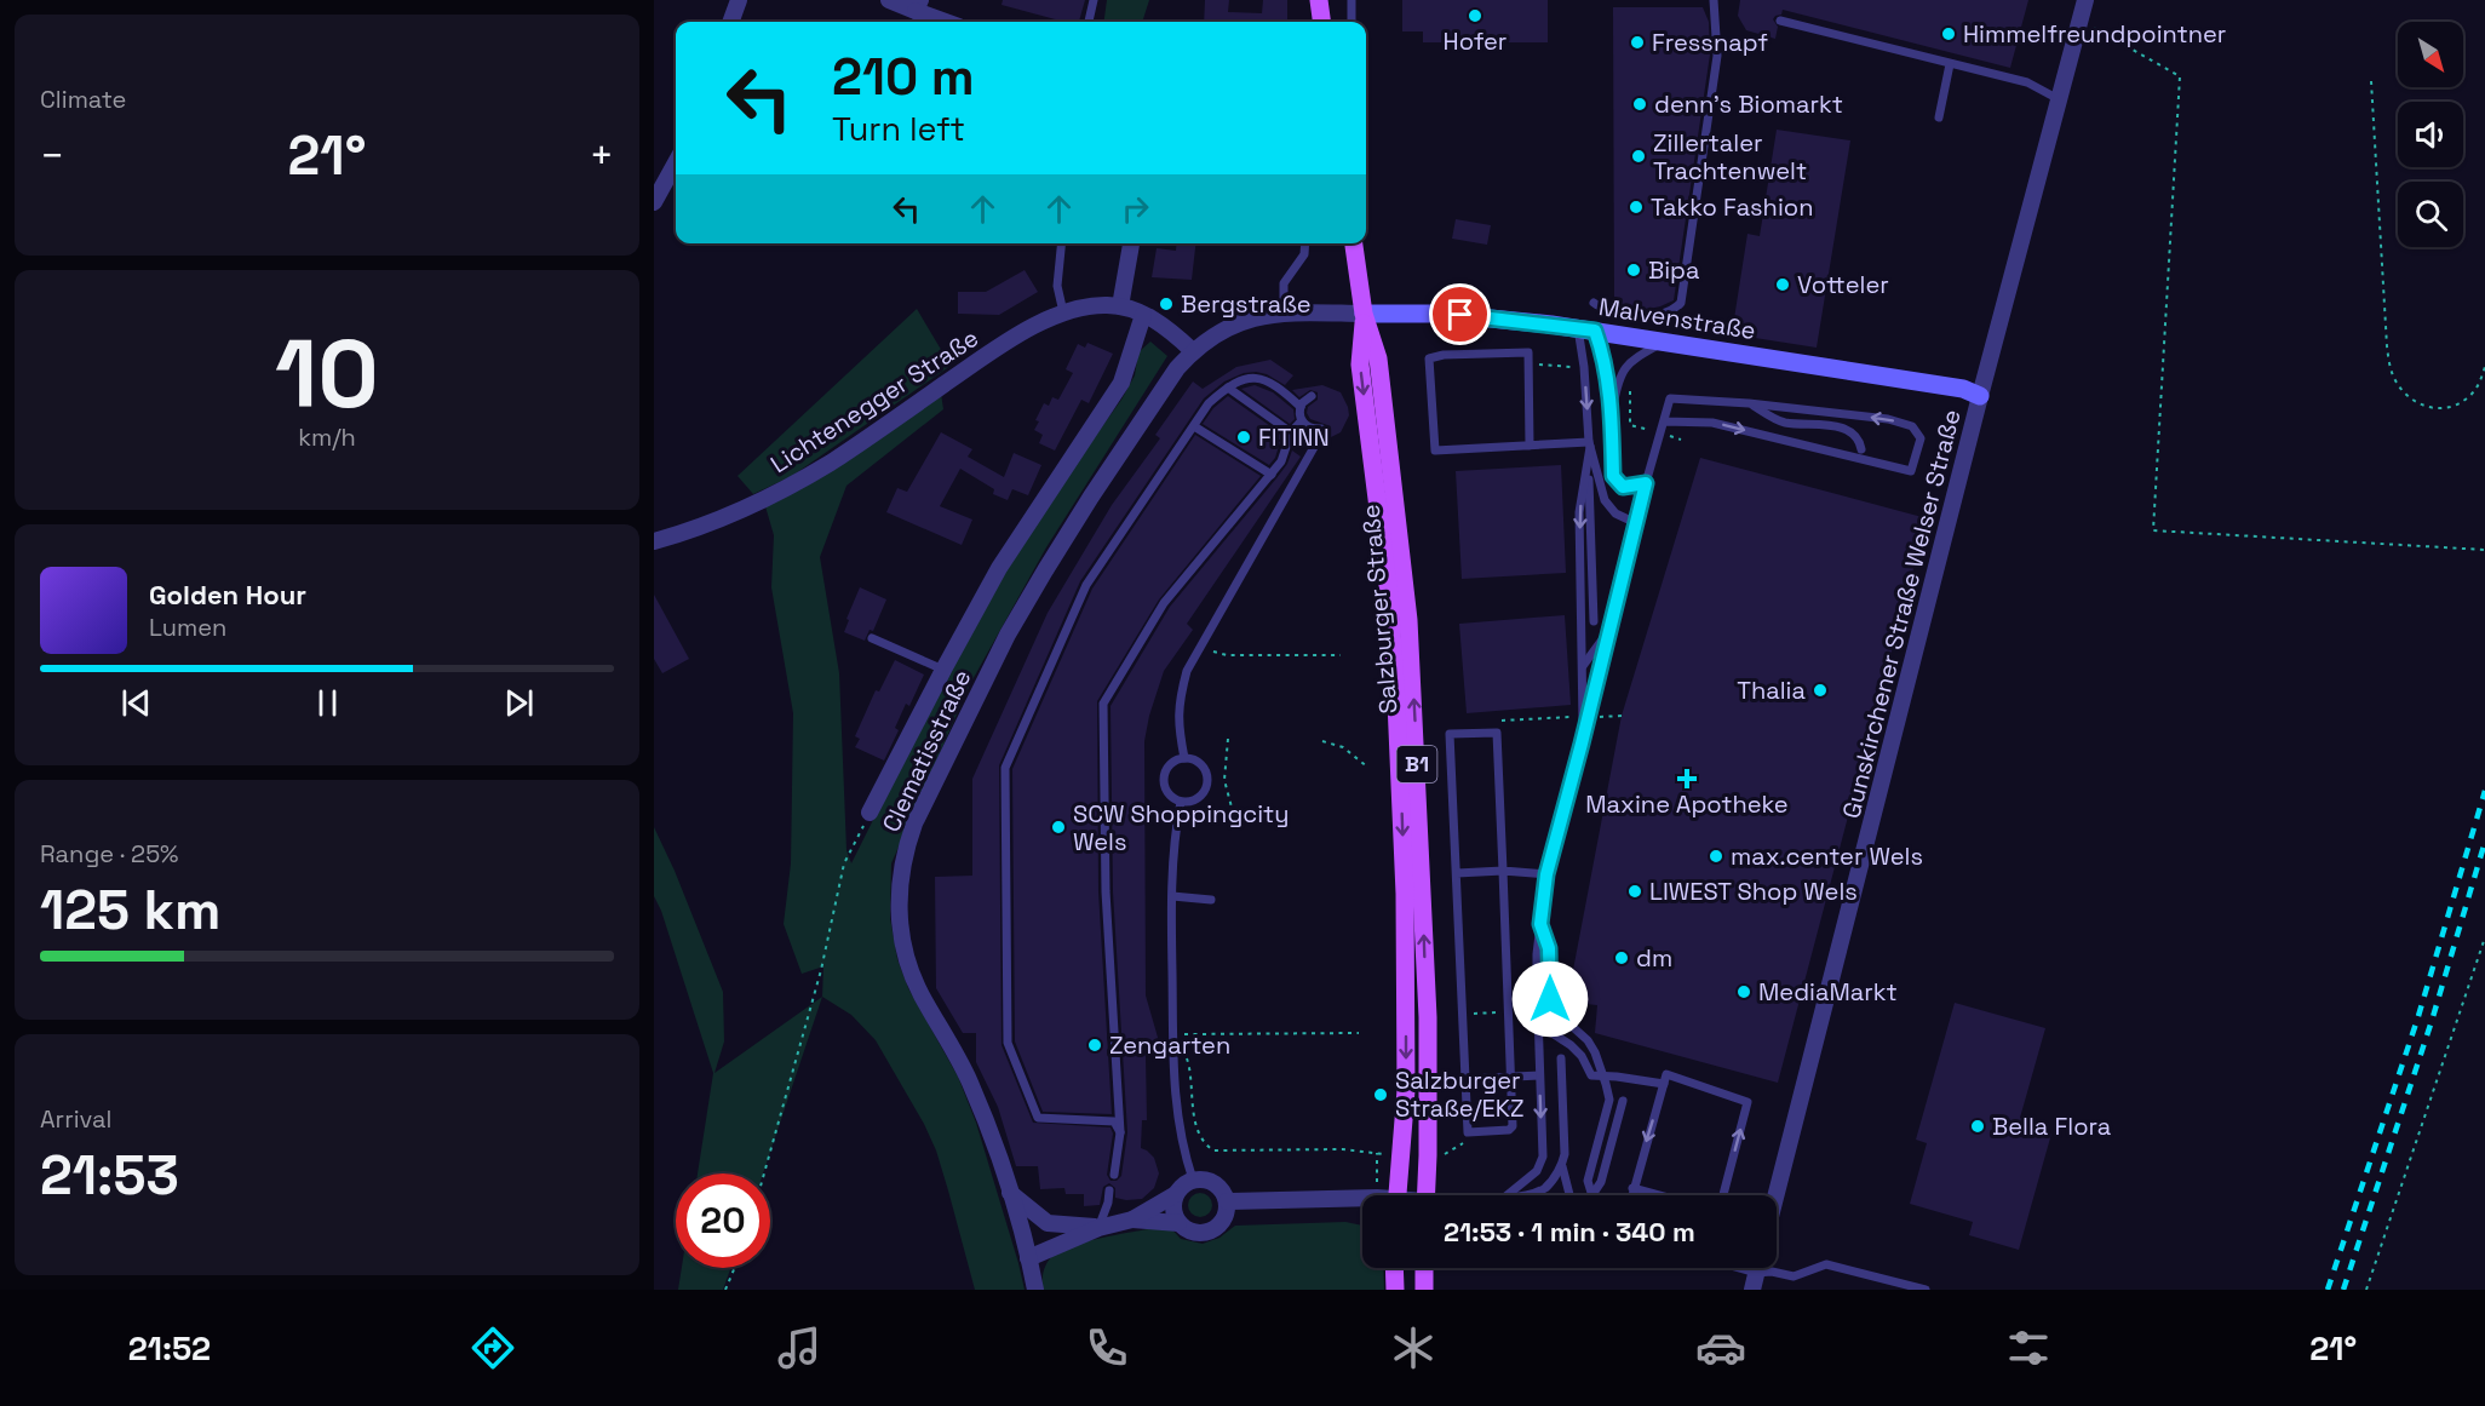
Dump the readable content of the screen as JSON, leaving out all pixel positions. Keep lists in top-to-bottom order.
{
  "streets": {
    "main road": ["Salzburger Straße", "B1"],
    "street": [
      "Malvenstraße",
      "Lichtenegger Straße",
      "Gunskirchener Straße Welser Straße",
      "Clematisstraße"
    ]
  },
  "crossings": [
    ["Malvenstraße", "Salzburger Straße"],
    ["Malvenstraße", "Gunskirchener Straße Welser Straße"],
    ["Lichtenegger Straße", "Clematisstraße"]
  ],
  "places": {
    "other": [
      "Hofer",
      "Himmelfreundpointner",
      "Fressnapf",
      "denn's Biomarkt",
      "Zillertaler Trachtenwelt",
      "Takko Fashion",
      "Bipa",
      "Votteler",
      "Bergstraße",
      "FITINN",
      "Thalia",
      "SCW Shoppingcity Wels",
      "max.center Wels",
      "LIWEST Shop Wels",
      "dm",
      "MediaMarkt",
      "Zengarten",
      "Salzburger Straße/EKZ",
      "Bella Flora"
    ],
    "health": ["Maxine Apotheke"]
  },
  "north": "bottom right",
  "page": {
    "tile": [
      "Climate",
      ["10", "km/h"],
      ["Range · 25%", "125 km"],
      ["Arrival", "21:53"]
    ],
    "turn": ["210 m", "Turn left"],
    "heat": ["−", "21°", "+"],
    "song": ["Golden Hour", "Lumen"],
    "limit": "20",
    "trip": "21:53 · 1 min · 340 m",
    "tabs": ["21:52", "21°"]
  }
}
